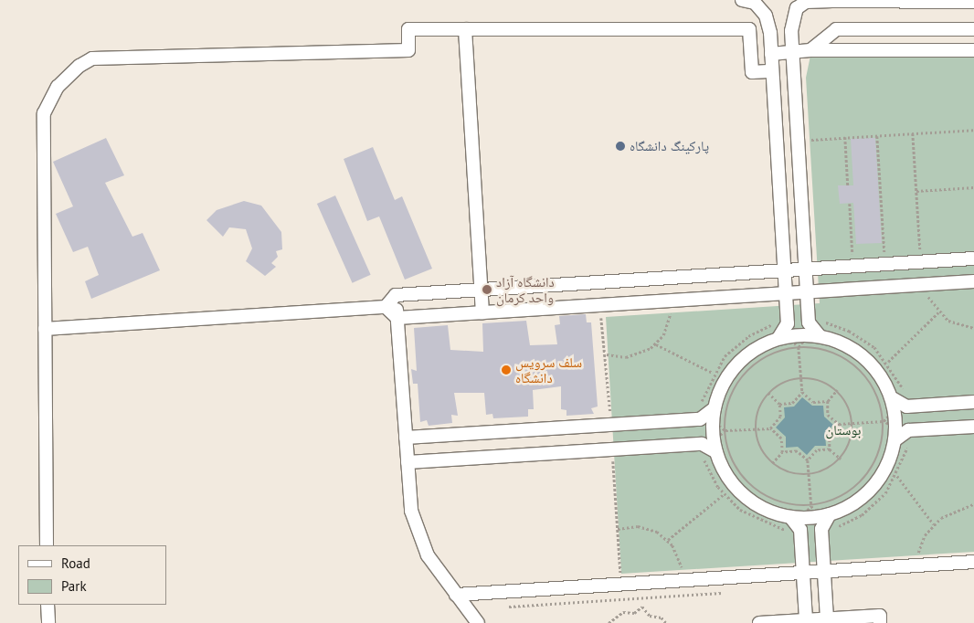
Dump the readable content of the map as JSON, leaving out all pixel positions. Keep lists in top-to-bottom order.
{
  "parks": ["بوستان"],
  "places": ["پارکینگ دانشگاه", "دانشگاه آزاد واحد کرمان", "سلف سرویس دانشگاه"],
  "legend": ["Road", "Park"]
}
